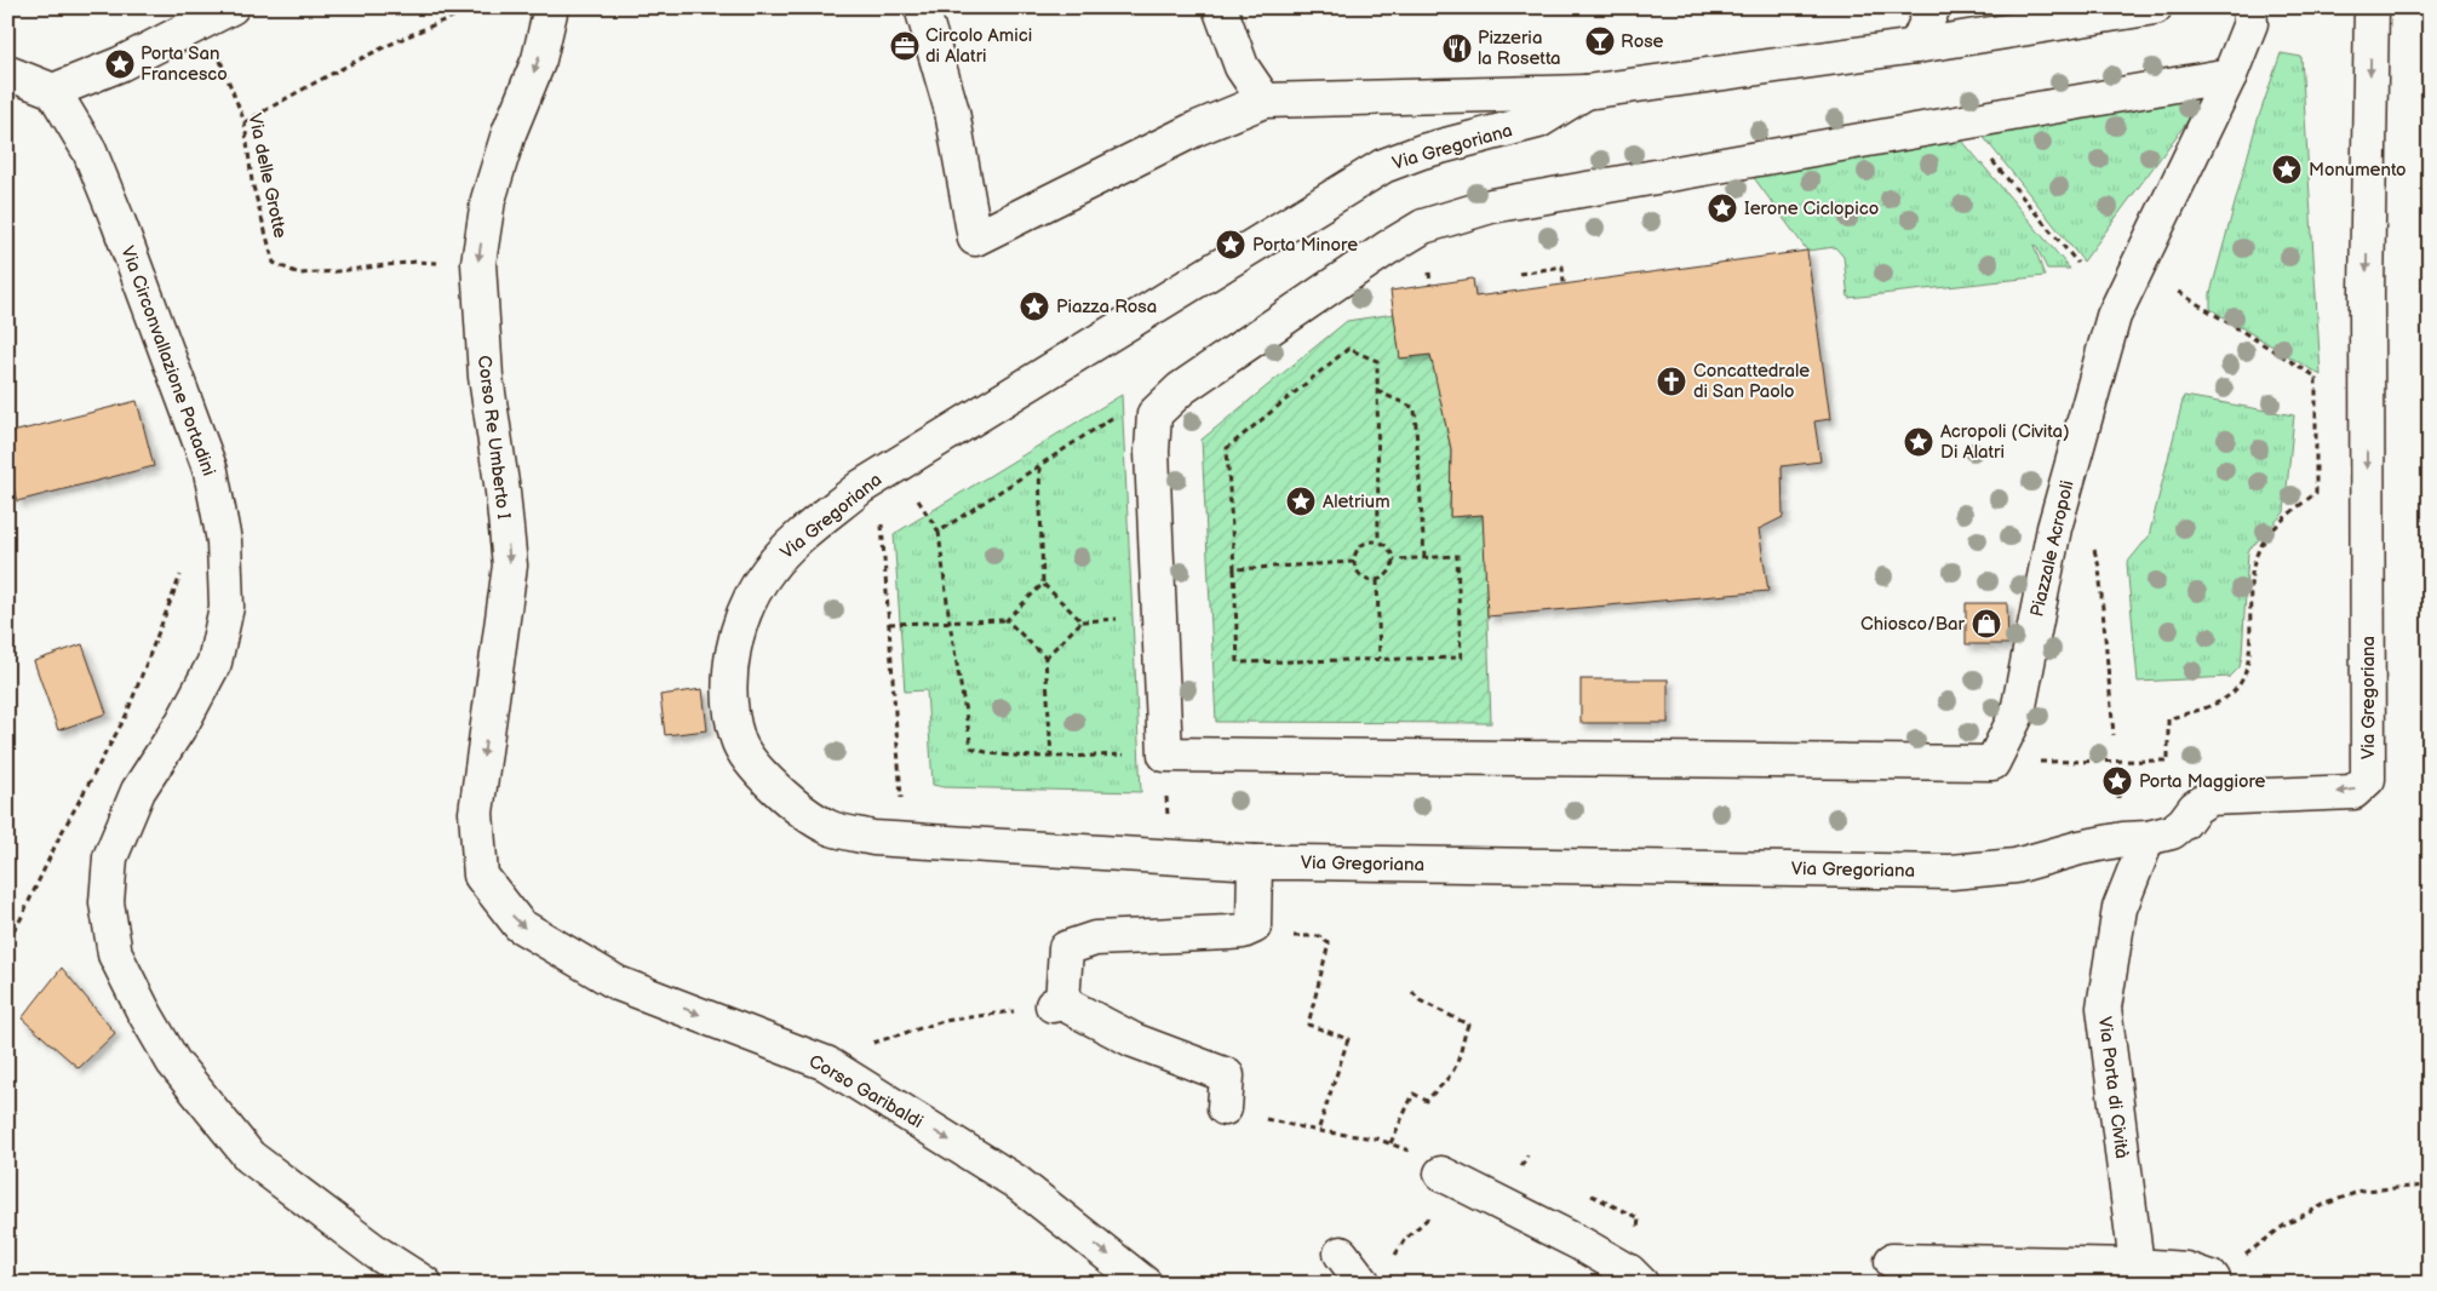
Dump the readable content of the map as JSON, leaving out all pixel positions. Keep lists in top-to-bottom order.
{
  "streets": {
    "street": [
      "Via Gregoriana",
      "Via Circonvallazione Portadini",
      "Corso Re Umberto I",
      "Piazzale Acropoli",
      "Via Porta di Cività",
      "Corso Garibaldi"
    ],
    "path": ["Via delle Grotte"]
  },
  "crossings": [
    ["Via Gregoriana", "Via Porta di Cività"],
    ["Via delle Grotte", "Corso Re Umberto I"],
    ["Corso Re Umberto I", "Corso Garibaldi"]
  ],
  "one_way": ["Corso Re Umberto I", "Corso Garibaldi"],
  "places": {
    "bar": ["Rose"],
    "office": ["Circolo Amici di Alatri"],
    "restaurant": ["Pizzeria la Rosetta"],
    "place": [
      "Porta San Francesco",
      "Monumento",
      "Ierone Ciclopico",
      "Porta Minore",
      "Piazza Rosa",
      "Acropoli (Civita) Di Alatri",
      "Aletrium",
      "Porta Maggiore"
    ],
    "church": ["Concattedrale di San Paolo"],
    "shop": ["Chiosco/Bar"]
  }
}
